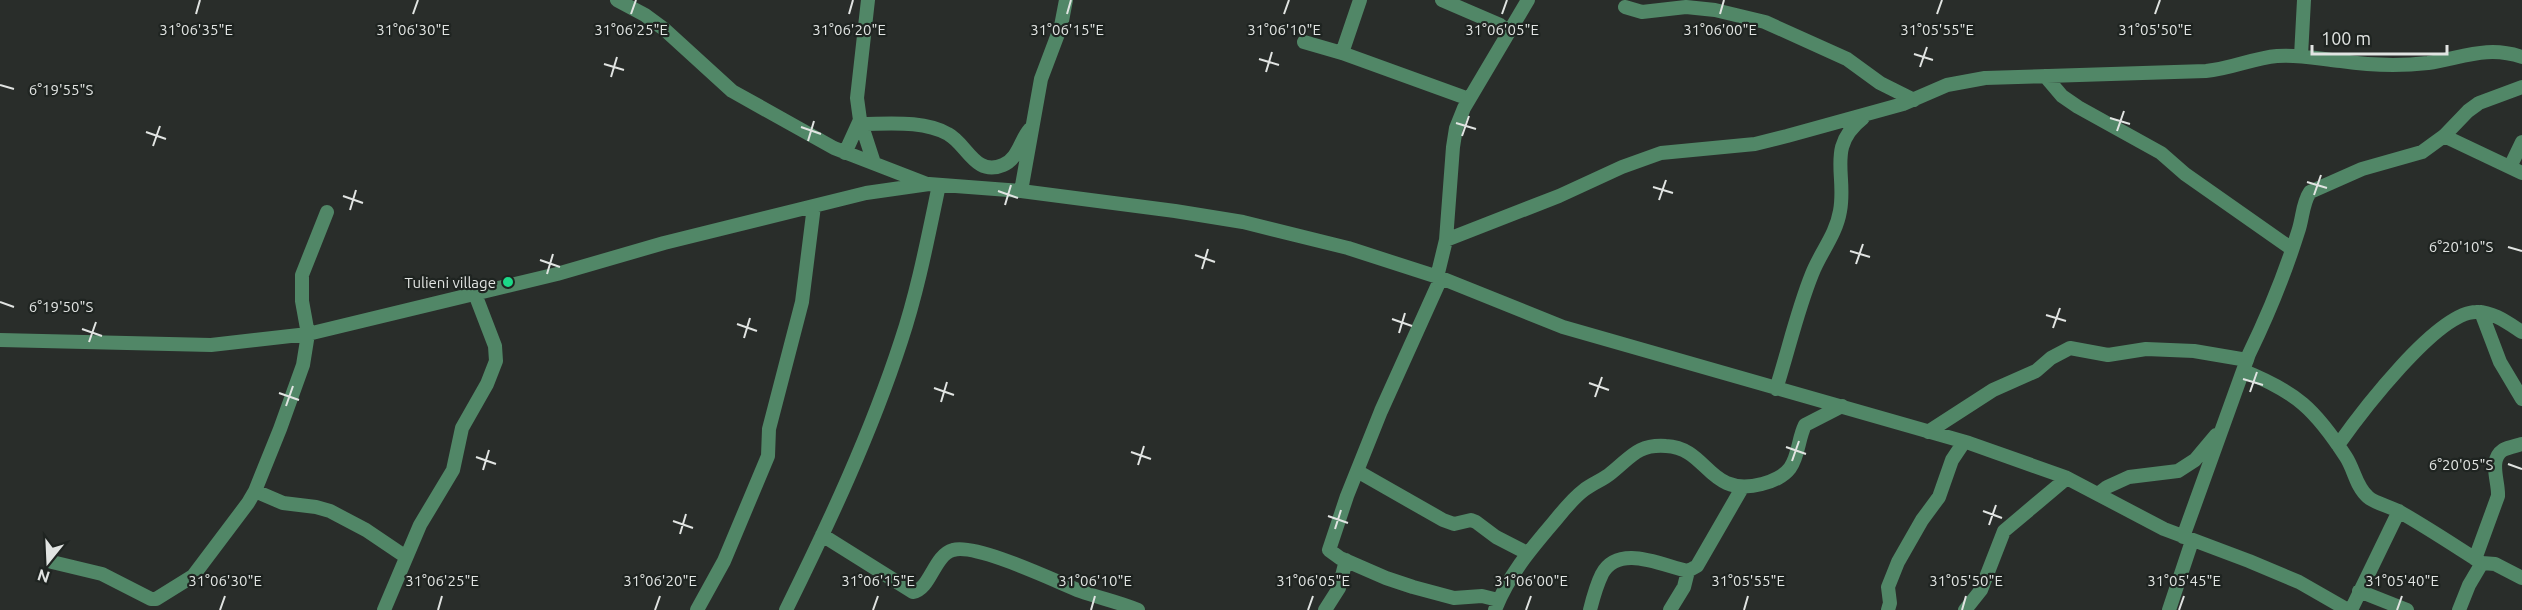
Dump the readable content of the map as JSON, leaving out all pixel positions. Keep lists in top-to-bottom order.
{
  "places": ["Tulieni village"],
  "scale_bar": "100 m",
  "north": "bottom",
  "coordinates": [
    "31°06'35\"E",
    "31°06'30\"E",
    "31°06'25\"E",
    "31°06'20\"E",
    "31°06'15\"E",
    "31°06'10\"E",
    "31°06'05\"E",
    "31°06'00\"E",
    "31°05'55\"E",
    "31°05'50\"E",
    "6°19'55\"S",
    "6°20'10\"S",
    "6°19'50\"S",
    "6°20'05\"S",
    "31°05'45\"E",
    "31°05'40\"E"
  ]
}
